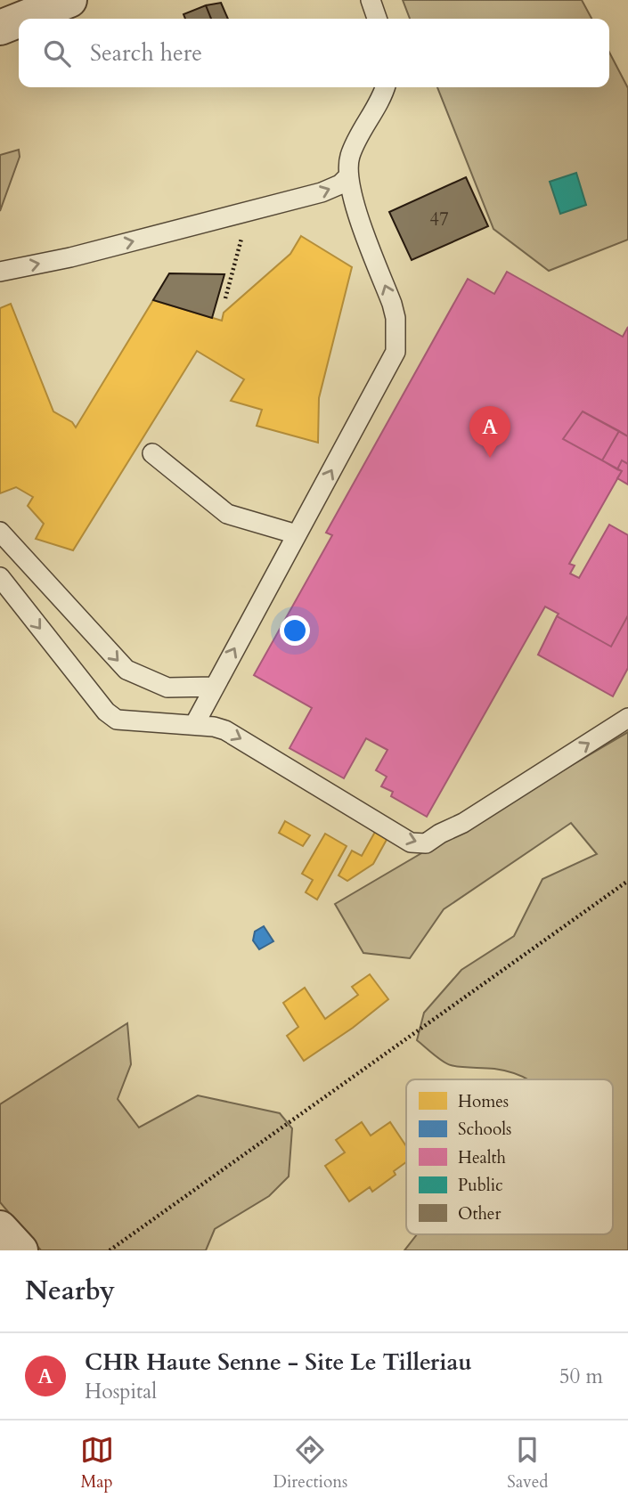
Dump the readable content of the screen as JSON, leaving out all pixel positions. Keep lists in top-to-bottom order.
{
  "house_numbers": ["47"],
  "legend": [
    "Homes",
    "Schools",
    "Health",
    "Public",
    "Other"
  ],
  "page": {
    "search": "Search here",
    "pins": "A",
    "heading": "Nearby",
    "list": [
      {
        "mark": "A",
        "name": "CHR Haute Senne - Site Le Tilleriau",
        "note": "Hospital",
        "value": "50 m"
      }
    ],
    "nav": ["Map", "Directions", "Saved"]
  }
}
